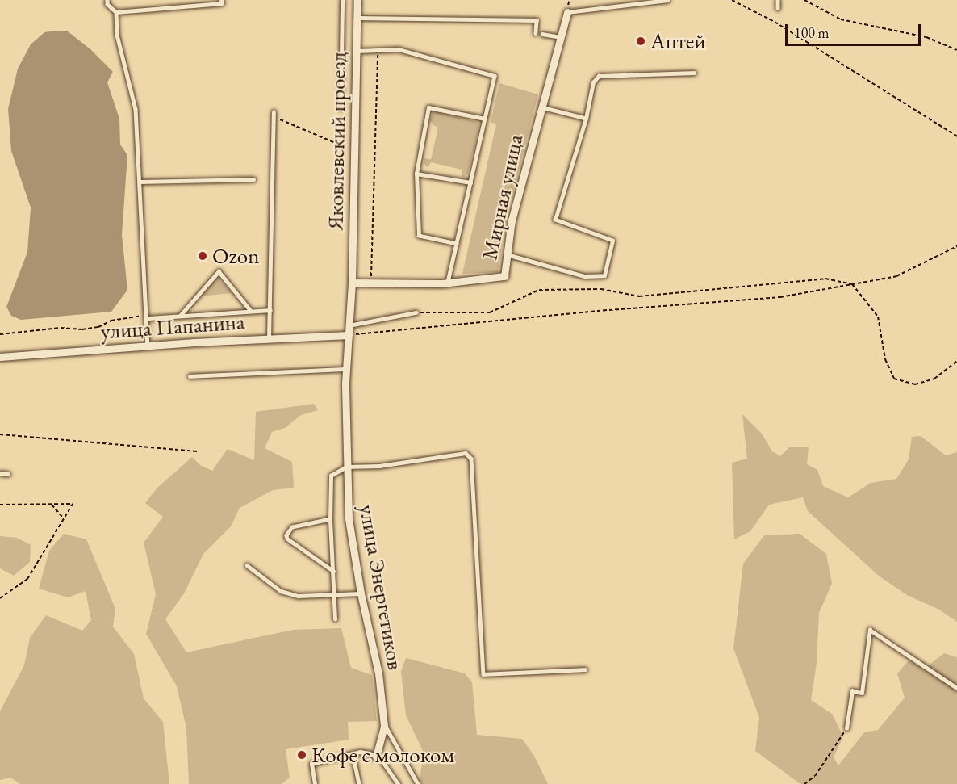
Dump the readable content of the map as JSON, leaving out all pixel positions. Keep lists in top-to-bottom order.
{
  "streets": {
    "street": [
      "Яковлевский проезд",
      "Мирная улица",
      "улица Папанина",
      "улица Энергетиков"
    ]
  },
  "crossings": [
    ["Яковлевский проезд", "Мирная улица"],
    ["улица Папанина", "улица Энергетиков"]
  ],
  "places": ["Антей", "Ozon", "Кофе с молоком"],
  "scale_bar": "100 m"
}
